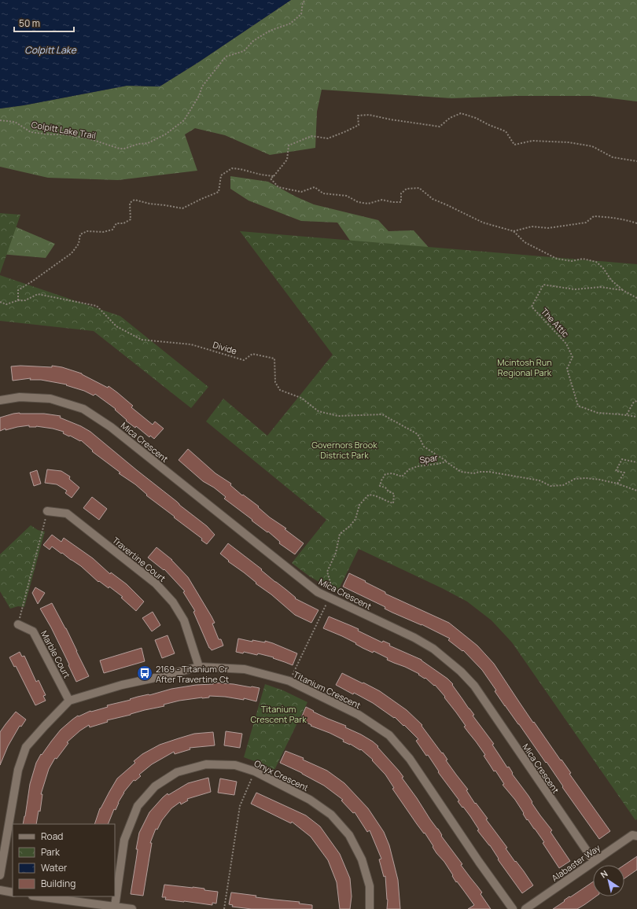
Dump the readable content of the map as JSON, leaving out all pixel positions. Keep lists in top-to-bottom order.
{
  "streets": {
    "street": [
      "Mica Crescent",
      "Travertine Court",
      "Marble Court",
      "Titanium Crescent",
      "Onyx Crescent",
      "Alabaster Way"
    ],
    "path": [
      "Colpitt Lake Trail",
      "The Attic",
      "Divide",
      "Spar"
    ]
  },
  "crossings": [
    ["Divide", "Spar"],
    ["Mica Crescent", "Spar"],
    ["Mica Crescent", "Alabaster Way"],
    ["Travertine Court", "Titanium Crescent"],
    ["Marble Court", "Titanium Crescent"]
  ],
  "water": ["Colpitt Lake"],
  "parks": ["Mcintosh Run Regional Park", "Governors Brook District Park", "Titanium Crescent Park"],
  "places": {
    "bus stop": ["2169 - Titanium Cr After Travertine Ct"]
  },
  "legend": [
    "Road",
    "Park",
    "Water",
    "Building"
  ],
  "scale_bar": "50 m",
  "north": "top left"
}
